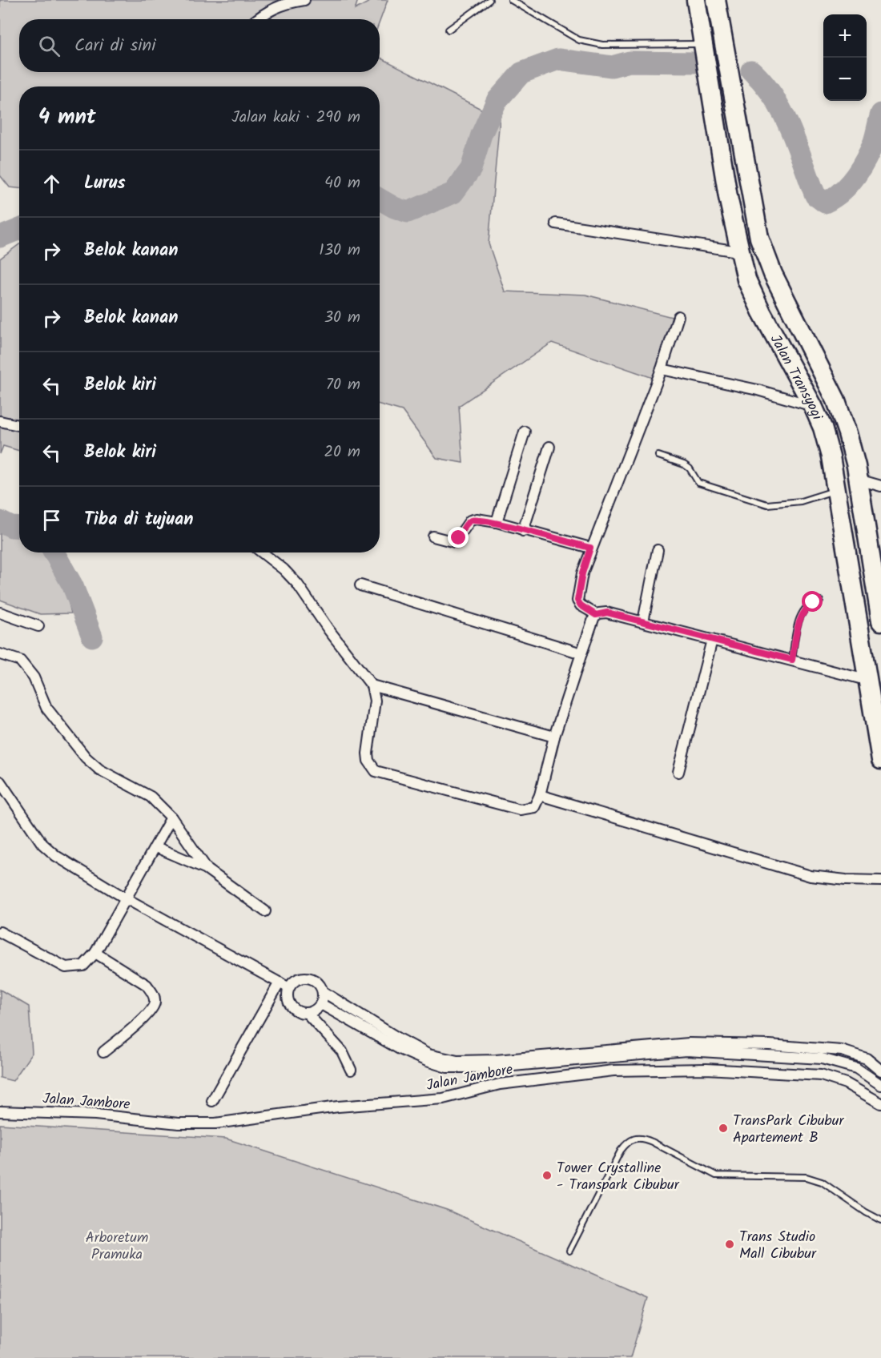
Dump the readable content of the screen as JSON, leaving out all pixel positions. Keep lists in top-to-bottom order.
{
  "streets": {
    "highway": ["Jalan Transyogi"],
    "street": ["Jalan Jambore"]
  },
  "parks": ["Arboretum Pramuka"],
  "places": ["TransPark Cibubur Apartement B", "Tower Crystalline - Transpark Cibubur", "Trans Studio Mall Cibubur"],
  "page": {
    "map_buttons": ["+", "−"],
    "search": "Cari di sini",
    "heading": ["4 mnt", "Jalan kaki · 290 m"],
    "list": [
      ["Lurus", "40 m"],
      ["Belok kanan", "130 m"],
      ["Belok kanan", "30 m"],
      ["Belok kiri", "70 m"],
      ["Belok kiri", "20 m"],
      "Tiba di tujuan"
    ]
  }
}
